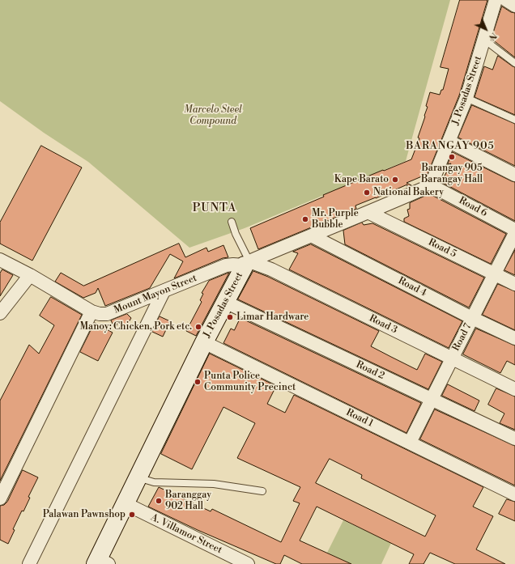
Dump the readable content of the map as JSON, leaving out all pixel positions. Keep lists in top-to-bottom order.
{
  "streets": {
    "street": [
      "J. Posadas Street",
      "Road 6",
      "Road 5",
      "Road 4",
      "Mount Mayon Street",
      "Road 3",
      "Road 7",
      "Road 2",
      "Road 1",
      "A. Villamor Street"
    ]
  },
  "crossings": [
    ["J. Posadas Street", "Road 6"],
    ["J. Posadas Street", "Mount Mayon Street"],
    ["J. Posadas Street", "Road 3"],
    ["J. Posadas Street", "Road 2"],
    ["J. Posadas Street", "Road 1"],
    ["J. Posadas Street", "A. Villamor Street"],
    ["Road 5", "Road 7"],
    ["Road 4", "Road 7"],
    ["Mount Mayon Street", "Road 3"],
    ["Road 3", "Road 7"],
    ["Road 7", "Road 2"],
    ["Road 7", "Road 1"]
  ],
  "districts": ["BARANGAY 905", "PUNTA"],
  "parks": ["Marcelo Steel Compound"],
  "places": [
    "Barangay 905 Barangay Hall",
    "Kape Barato",
    "National Bakery",
    "Mr. Purple Bubble",
    "Limar Hardware",
    "Manoy: Chicken, Pork etc.",
    "Punta Police Community Precinct",
    "Baranggay 902 Hall",
    "Palawan Pawnshop"
  ],
  "north": "bottom right"
}
